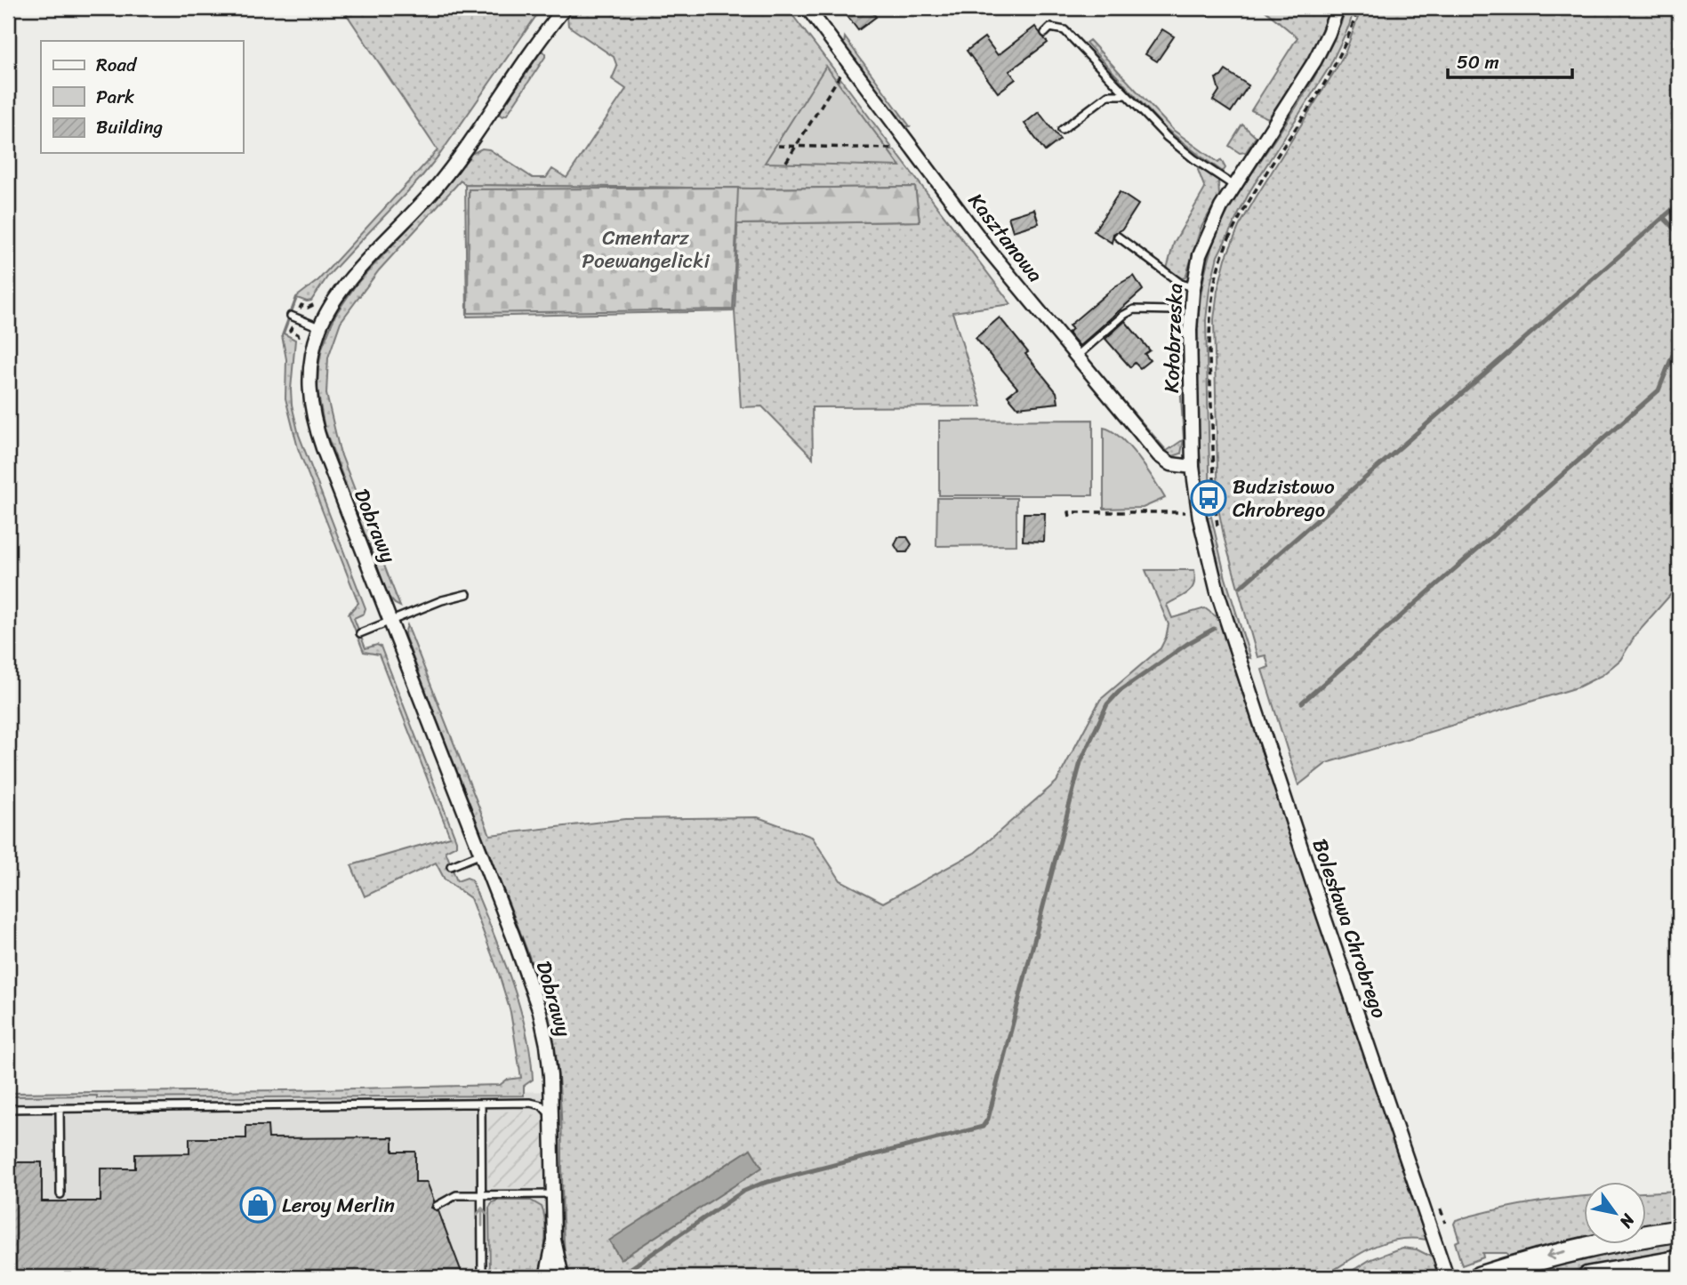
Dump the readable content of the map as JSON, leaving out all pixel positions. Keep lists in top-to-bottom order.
{
  "streets": {
    "street": [
      "Kasztanowa",
      "Kołobrzeska",
      "Dobrawy",
      "Bolesława Chrobrego"
    ]
  },
  "crossings": [
    ["Kasztanowa", "Kołobrzeska"],
    ["Kołobrzeska", "Bolesława Chrobrego"]
  ],
  "parks": ["Cmentarz Poewangelicki"],
  "places": {
    "bus stop": ["Budzistowo Chrobrego"],
    "shop": ["Leroy Merlin"]
  },
  "legend": ["Road", "Park", "Building"],
  "scale_bar": "50 m",
  "north": "bottom right"
}
